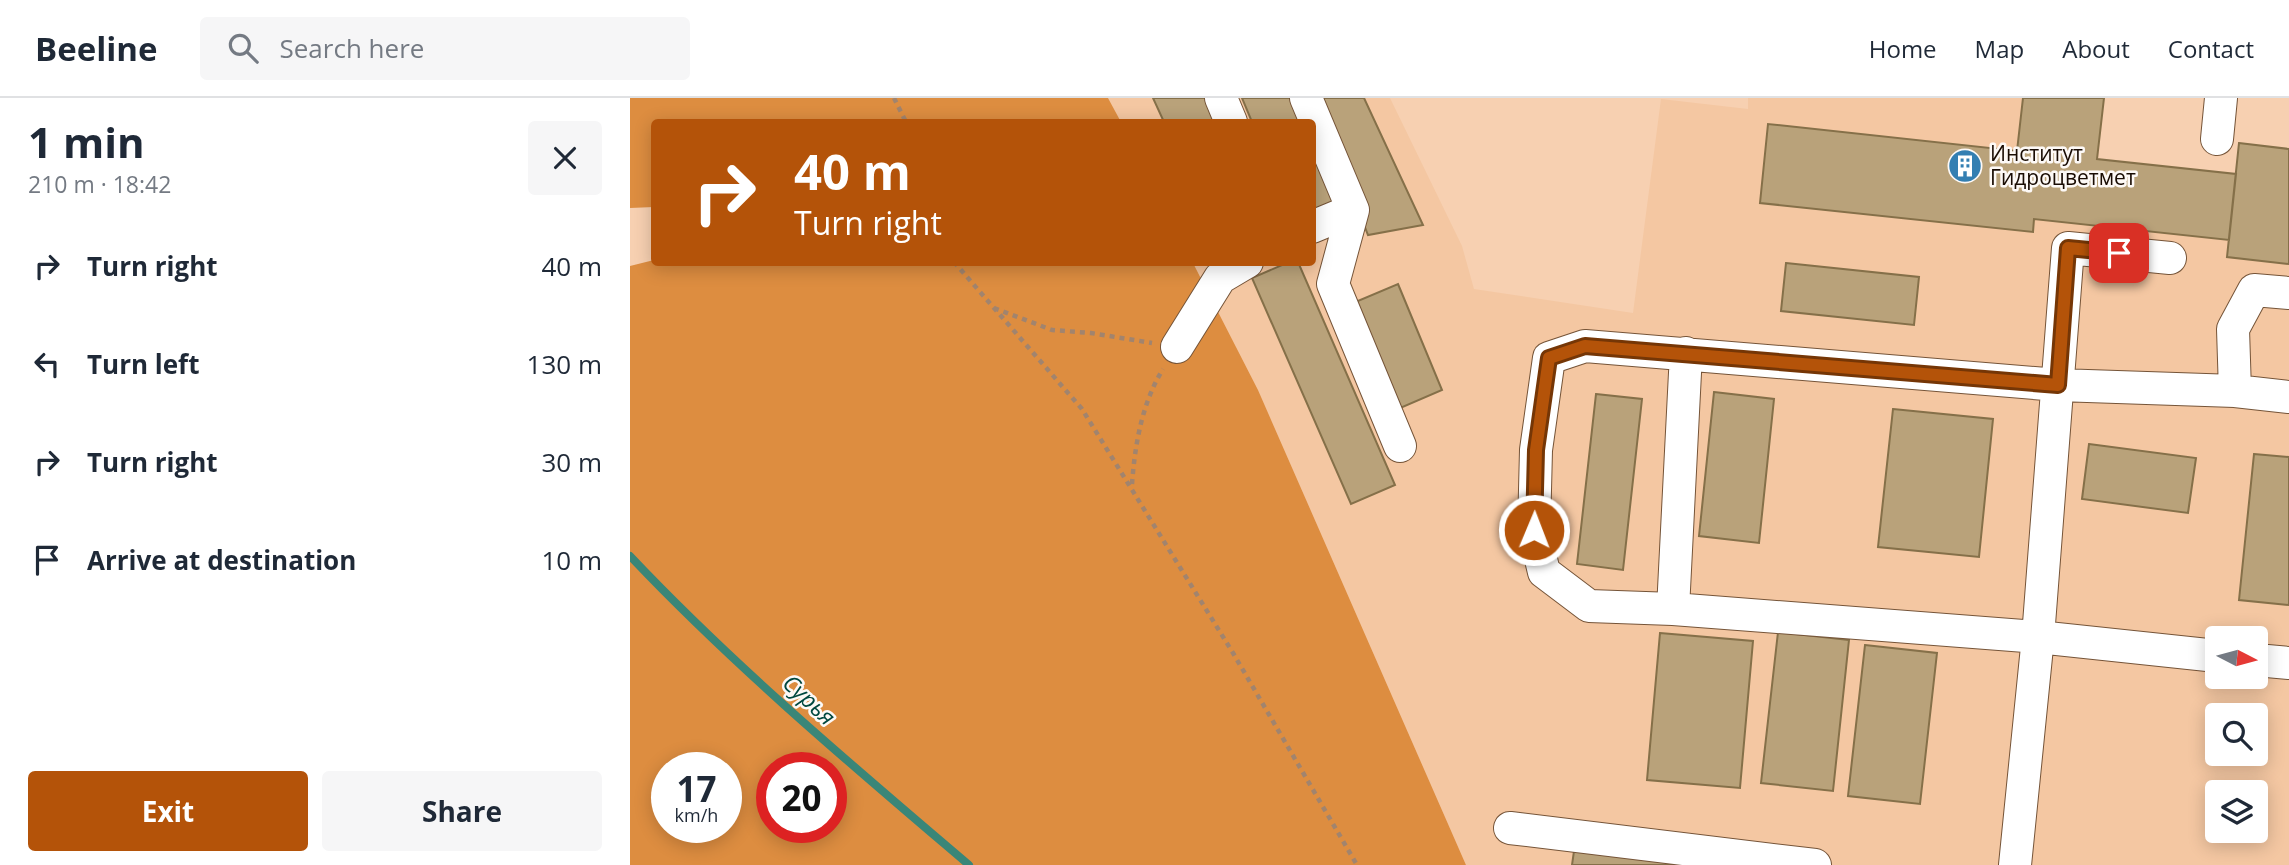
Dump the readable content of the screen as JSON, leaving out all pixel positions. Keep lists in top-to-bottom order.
{
  "water": ["Сурья"],
  "places": {
    "building": ["Институт Гидроцветмет"]
  },
  "north": "right",
  "page": {
    "header": "Beeline",
    "search": "Search here",
    "nav": [
      "Home",
      "Map",
      "About",
      "Contact"
    ],
    "heading": ["1 min", "210 m · 18:42"],
    "turn": ["40 m", "Turn right"],
    "list": [
      {
        "name": "Turn right",
        "value": "40 m"
      },
      {
        "name": "Turn left",
        "value": "130 m"
      },
      {
        "name": "Turn right",
        "value": "30 m"
      },
      {
        "name": "Arrive at destination",
        "value": "10 m"
      }
    ],
    "speed": "17 km/h",
    "limit": "20",
    "buttons": ["Exit", "Share"]
  }
}
